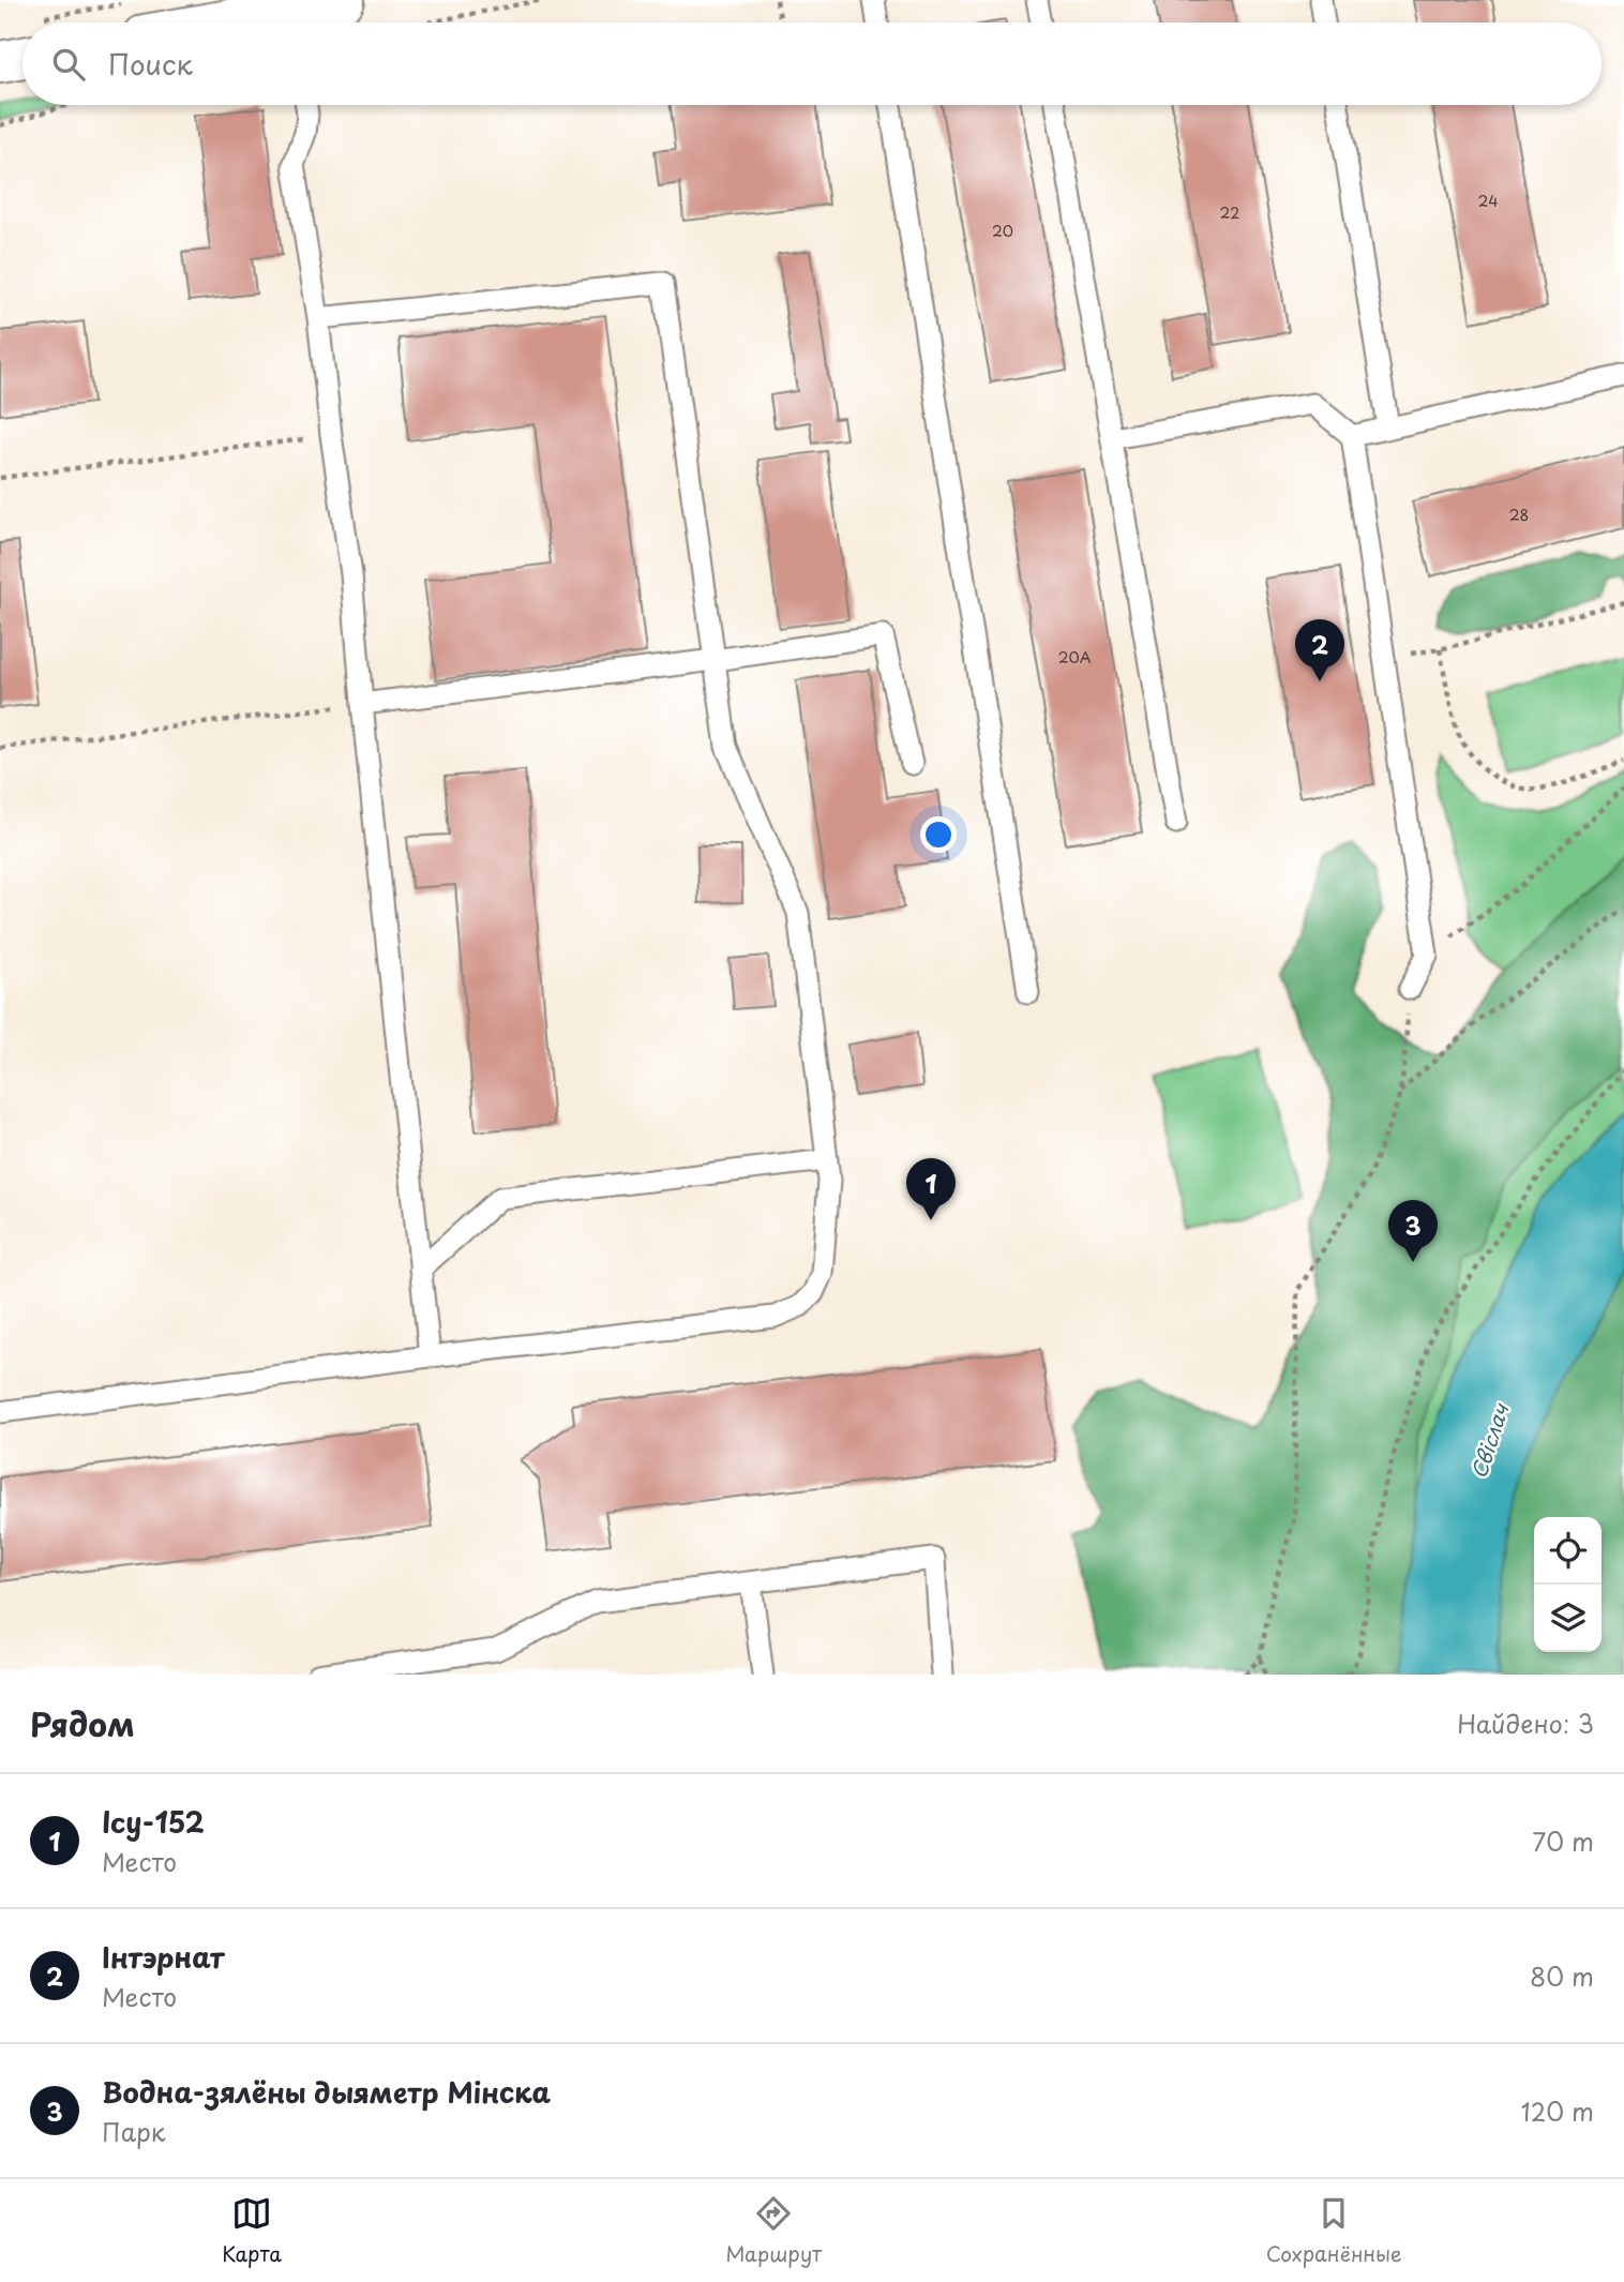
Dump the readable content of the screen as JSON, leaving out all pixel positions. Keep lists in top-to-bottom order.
{
  "water": ["Свіслач"],
  "house_numbers": [
    "24",
    "22",
    "20",
    "28",
    "20А"
  ],
  "page": {
    "search": "Поиск",
    "pins": ["2", "1", "3"],
    "heading": ["Рядом", "Найдено: 3"],
    "list": [
      {
        "mark": "1",
        "name": "Ісу-152",
        "note": "Место",
        "value": "70 m"
      },
      {
        "mark": "2",
        "name": "Інтэрнат",
        "note": "Место",
        "value": "80 m"
      },
      {
        "mark": "3",
        "name": "Водна-зялёны дыяметр Мінска",
        "note": "Парк",
        "value": "120 m"
      }
    ],
    "nav": ["Карта", "Маршрут", "Сохранённые"]
  }
}
